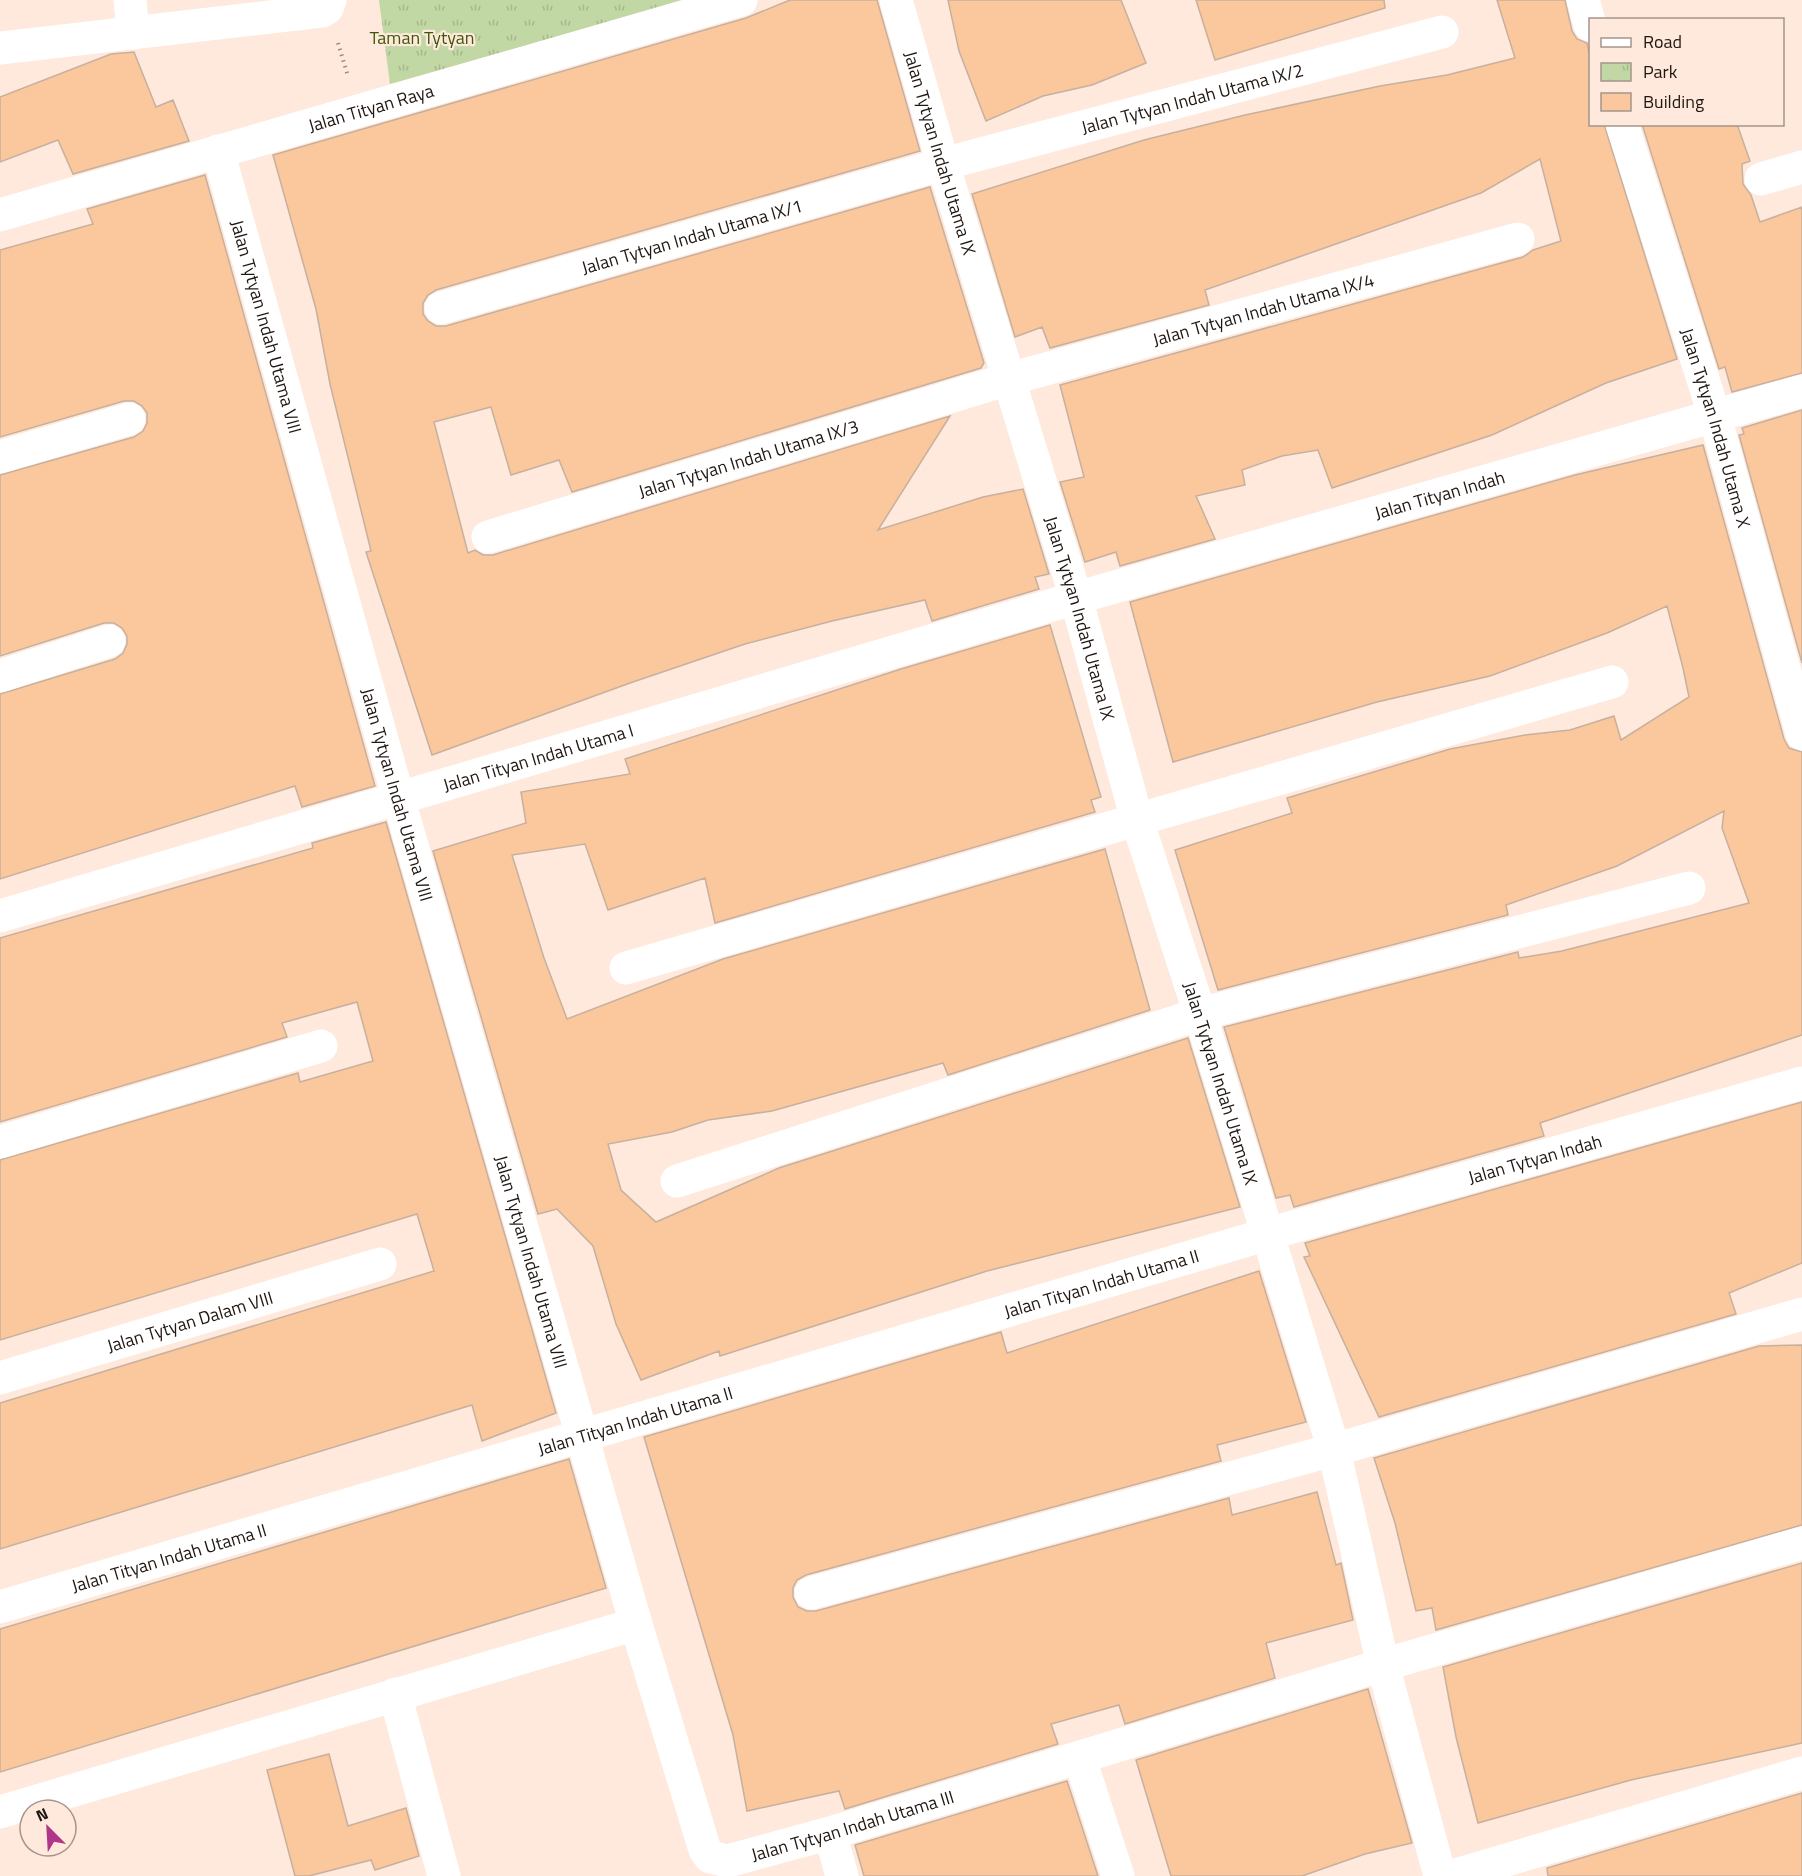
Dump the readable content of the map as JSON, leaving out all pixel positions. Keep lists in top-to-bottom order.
{
  "streets": {
    "street": [
      "Jalan Tytyan Indah Utama IX/2",
      "Jalan Tityan Raya",
      "Jalan Tytyan Indah Utama IX",
      "Jalan Tytyan Indah Utama IX/1",
      "Jalan Tytyan Indah Utama IX/4",
      "Jalan Tytyan Indah Utama VIII",
      "Jalan Tytyan Indah Utama X",
      "Jalan Tytyan Indah Utama IX/3",
      "Jalan Tityan Indah",
      "Jalan Tityan Indah Utama I",
      "Jalan Tytyan Indah",
      "Jalan Tityan Indah Utama II",
      "Jalan Tytyan Dalam VIII",
      "Jalan Tytyan Indah Utama III"
    ]
  },
  "crossings": [
    ["Jalan Tytyan Indah Utama IX/2", "Jalan Tytyan Indah Utama IX"],
    ["Jalan Tytyan Indah Utama IX/2", "Jalan Tytyan Indah Utama IX/1"],
    ["Jalan Tityan Raya", "Jalan Tytyan Indah Utama VIII"],
    ["Jalan Tytyan Indah Utama IX", "Jalan Tytyan Indah Utama IX/1"],
    ["Jalan Tytyan Indah Utama IX", "Jalan Tytyan Indah Utama IX/4"],
    ["Jalan Tytyan Indah Utama IX", "Jalan Tytyan Indah Utama IX/3"],
    ["Jalan Tytyan Indah Utama IX", "Jalan Tityan Indah"],
    ["Jalan Tytyan Indah Utama IX", "Jalan Tityan Indah Utama I"],
    ["Jalan Tytyan Indah Utama IX", "Jalan Tytyan Indah"],
    ["Jalan Tytyan Indah Utama IX", "Jalan Tityan Indah Utama II"],
    ["Jalan Tytyan Indah Utama IX", "Jalan Tytyan Indah Utama III"],
    ["Jalan Tytyan Indah Utama IX/4", "Jalan Tytyan Indah Utama IX/3"],
    ["Jalan Tytyan Indah Utama VIII", "Jalan Tityan Indah Utama I"],
    ["Jalan Tytyan Indah Utama VIII", "Jalan Tityan Indah Utama II"],
    ["Jalan Tytyan Indah Utama VIII", "Jalan Tytyan Indah Utama III"],
    ["Jalan Tytyan Indah Utama X", "Jalan Tityan Indah"],
    ["Jalan Tityan Indah", "Jalan Tityan Indah Utama I"],
    ["Jalan Tytyan Indah", "Jalan Tityan Indah Utama II"],
    ["Jalan Tityan Indah Utama II", "Jalan Tytyan Indah Utama III"]
  ],
  "parks": ["Taman Tytyan"],
  "legend": ["Road", "Park", "Building"],
  "north": "top left"
}
